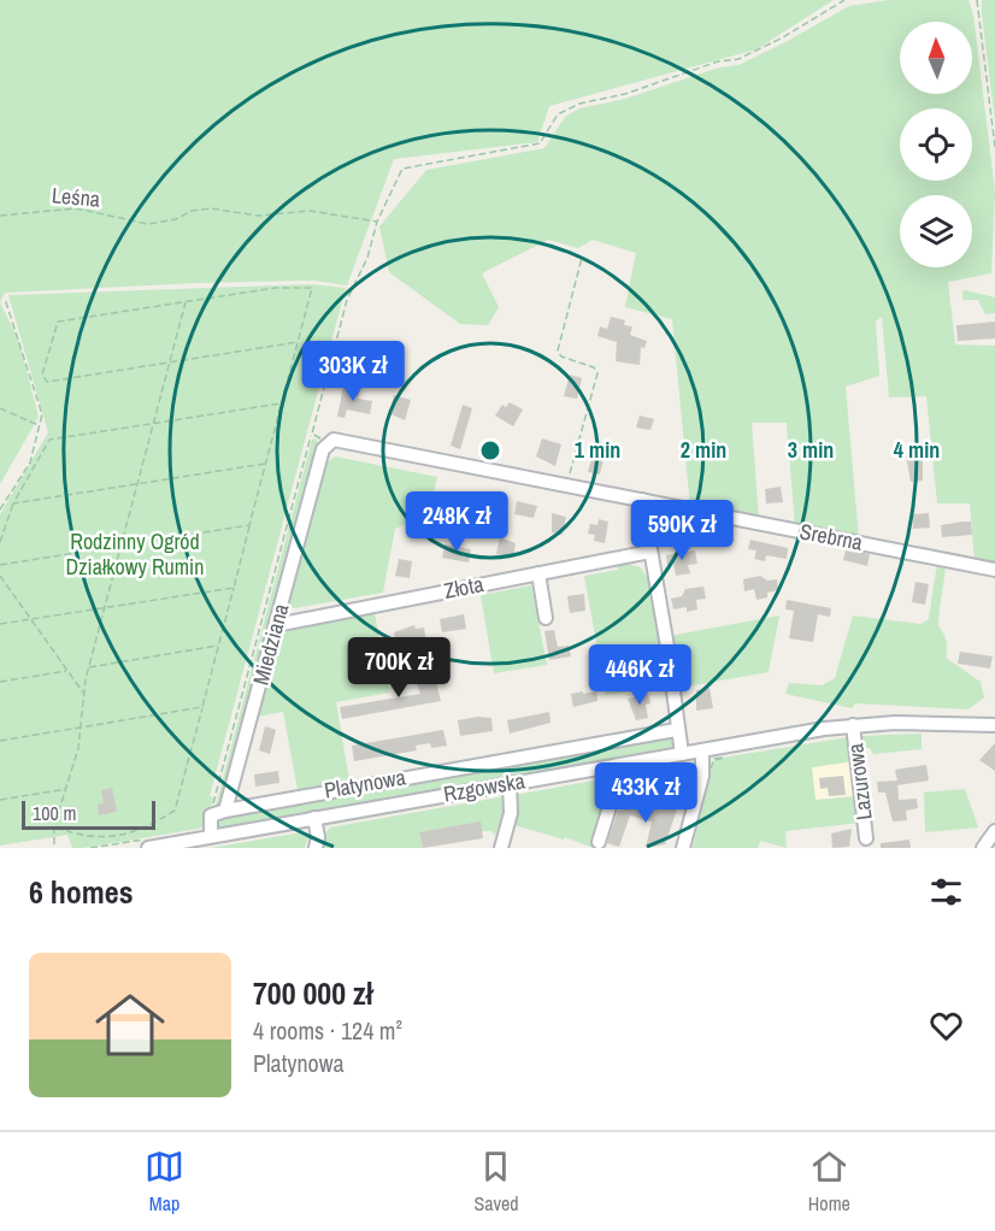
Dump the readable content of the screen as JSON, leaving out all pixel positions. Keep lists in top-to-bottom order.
{
  "streets": {
    "street": [
      "Srebrna",
      "Złota",
      "Miedziana",
      "Lazurowa",
      "Platynowa",
      "Rzgowska"
    ],
    "path": ["Leśna"]
  },
  "crossings": [
    ["Srebrna", "Miedziana"],
    ["Złota", "Miedziana"],
    ["Miedziana", "Platynowa"],
    ["Lazurowa", "Rzgowska"]
  ],
  "parks": ["Rodzinny Ogród Działkowy Rumin"],
  "scale_bar": "100 m",
  "north": "top",
  "page": {
    "price": [
      "303K zł",
      "248K zł",
      "590K zł",
      "700K zł",
      "446K zł",
      "433K zł"
    ],
    "scale": "100 m",
    "heading": "6 homes",
    "list": [
      {
        "name": "700 000 zł",
        "note": "4 rooms · 124 m² · Platynowa"
      }
    ],
    "tabs": ["Map", "Saved", "Home"]
  },
  "rings": [
    "1 min",
    "2 min",
    "3 min",
    "4 min"
  ]
}
